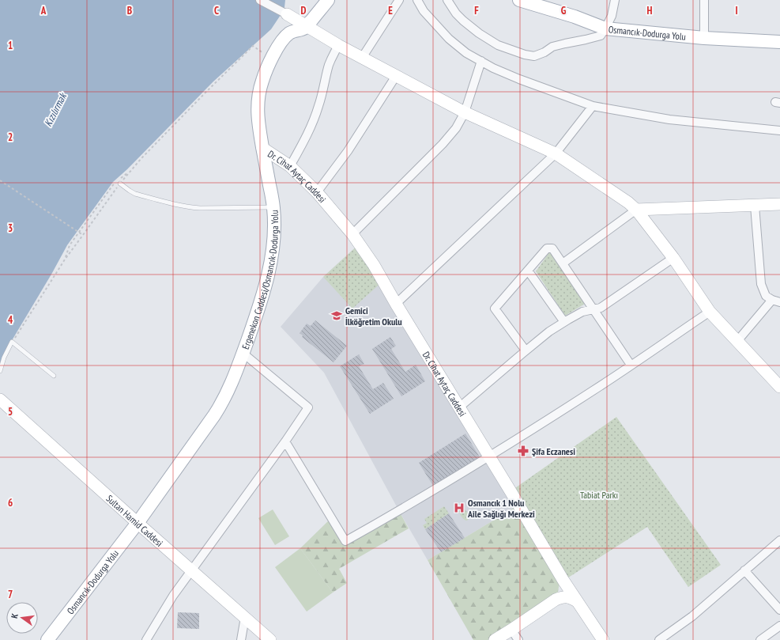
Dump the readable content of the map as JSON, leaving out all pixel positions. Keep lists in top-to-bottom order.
{
  "streets": {
    "main road": ["Osmancık-Dodurga Yolu", "Ergenekon Caddesi/Osmancık-Dodurga Yolu"],
    "street": ["Dr. Cihat Aytaç Caddesi", "Sultan Hamid Caddesi"]
  },
  "crossings": [
    ["Osmancık-Dodurga Yolu", "Ergenekon Caddesi/Osmancık-Dodurga Yolu"],
    ["Osmancık-Dodurga Yolu", "Sultan Hamid Caddesi"],
    ["Dr. Cihat Aytaç Caddesi", "Ergenekon Caddesi/Osmancık-Dodurga Yolu"],
    ["Ergenekon Caddesi/Osmancık-Dodurga Yolu", "Sultan Hamid Caddesi"]
  ],
  "water": ["Kızılırmak"],
  "parks": ["Tabiat Parkı"],
  "places": {
    "school or university": ["Gemici İlköğretim Okulu"],
    "pharmacy": ["Şifa Eczanesi"],
    "hospital": ["Osmancık 1 Nolu Aile Sağlığı Merkezi"]
  },
  "north": "left",
  "grid": {
    "columns": [
      "A",
      "B",
      "C",
      "D",
      "E",
      "F",
      "G",
      "H",
      "I"
    ],
    "rows": [
      "1",
      "2",
      "3",
      "4",
      "5",
      "6",
      "7"
    ]
  }
}
